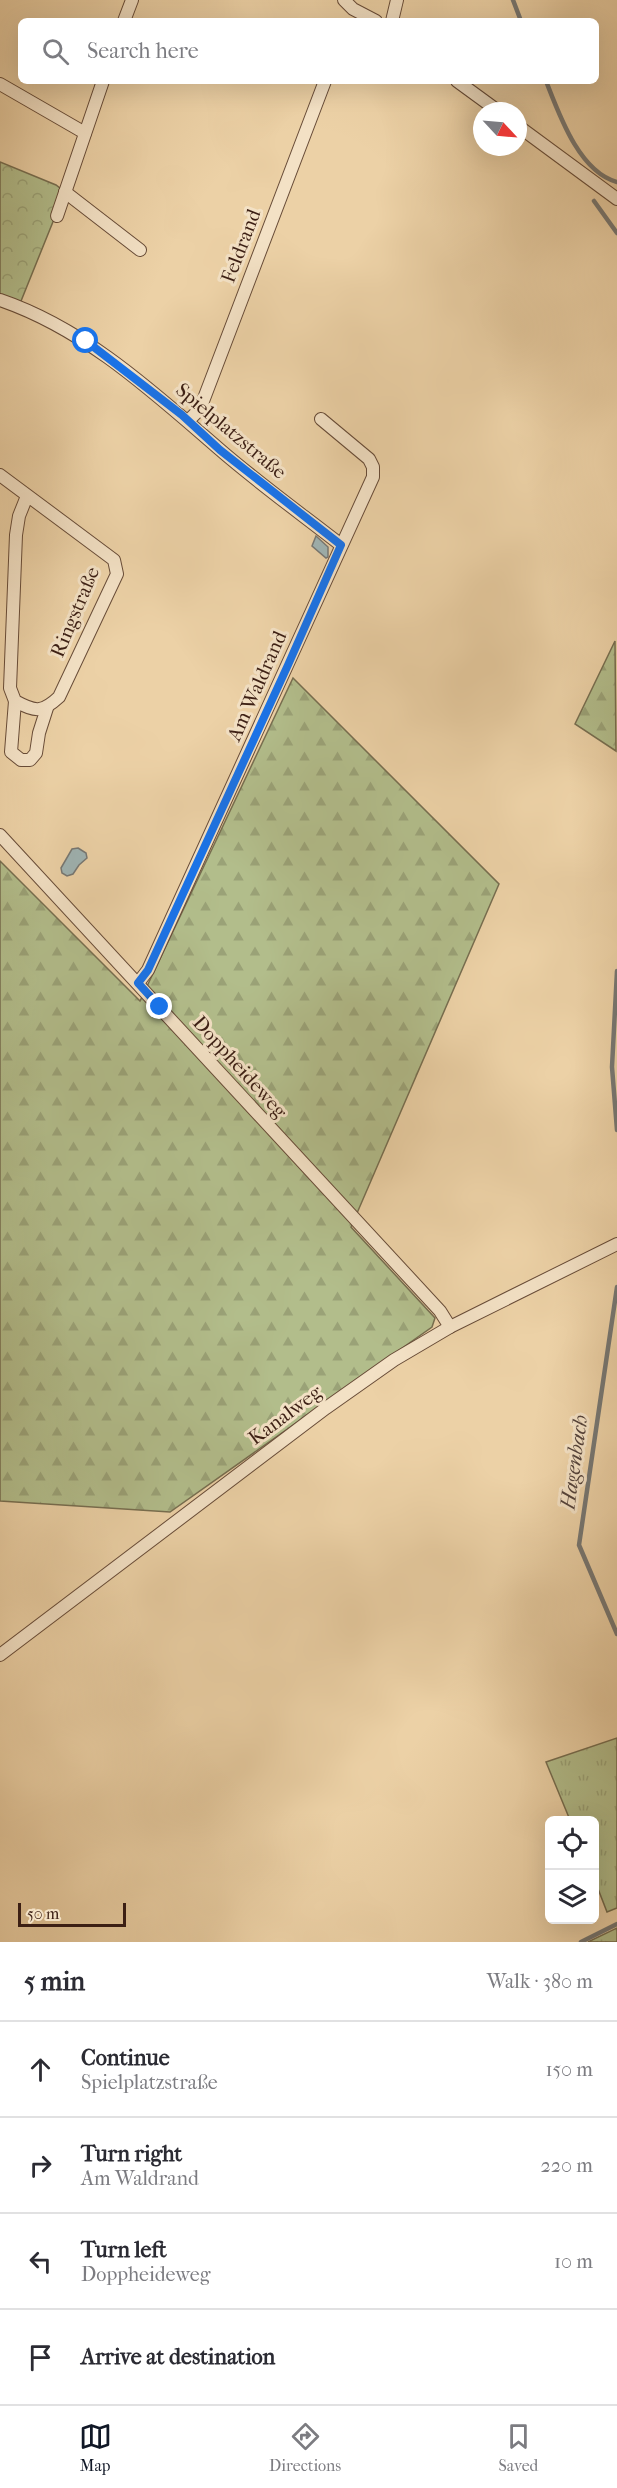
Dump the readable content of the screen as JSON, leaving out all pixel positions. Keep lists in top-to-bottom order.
{
  "streets": {
    "street": [
      "Feldrand",
      "Spielplatzstraße",
      "Ringstraße",
      "Am Waldrand",
      "Doppheideweg",
      "Kanalweg"
    ]
  },
  "crossings": [
    ["Feldrand", "Spielplatzstraße"],
    ["Spielplatzstraße", "Am Waldrand"],
    ["Am Waldrand", "Doppheideweg"],
    ["Doppheideweg", "Kanalweg"]
  ],
  "water": ["Hagenbach"],
  "scale_bar": "50 m",
  "north": "bottom right",
  "page": {
    "search": "Search here",
    "scale": "50 m",
    "heading": ["5 min", "Walk · 380 m"],
    "list": [
      ["Continue", "Spielplatzstraße", "150 m"],
      ["Turn right", "Am Waldrand", "220 m"],
      ["Turn left", "Doppheideweg", "10 m"],
      "Arrive at destination"
    ],
    "nav": ["Map", "Directions", "Saved"]
  }
}
